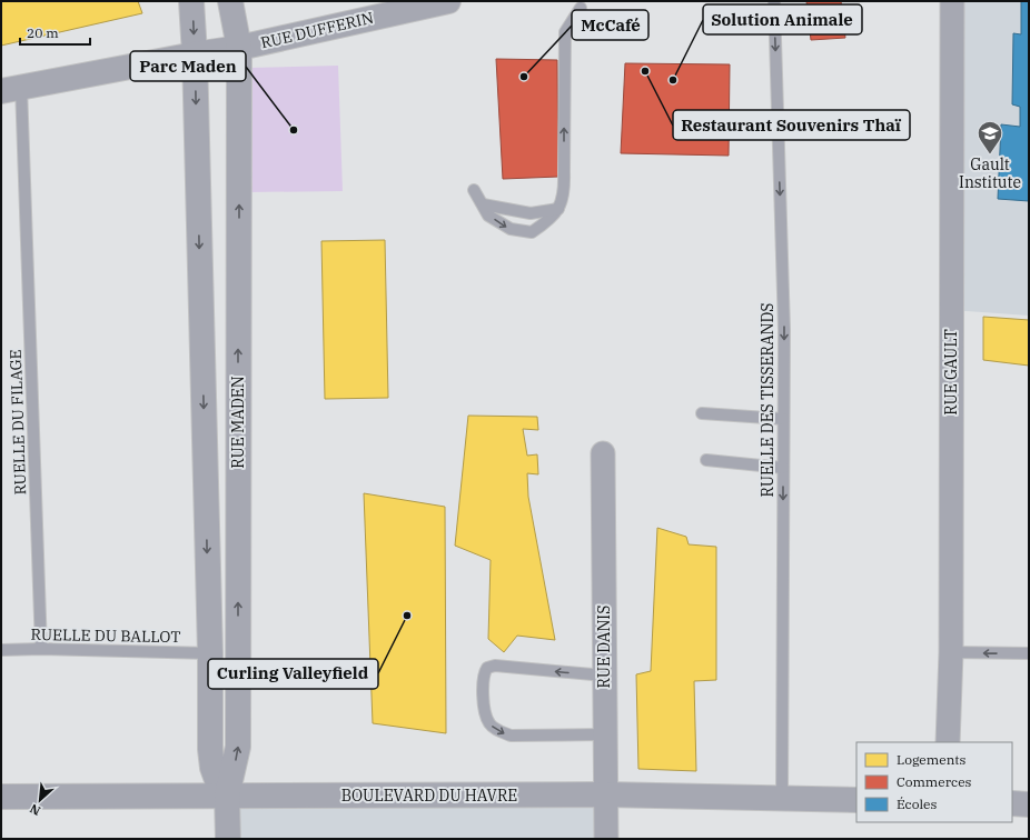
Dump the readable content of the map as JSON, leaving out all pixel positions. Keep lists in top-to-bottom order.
{
  "streets": {
    "street": [
      "RUE DUFFERIN",
      "RUE GAULT",
      "RUE MADEN",
      "RUE DANIS",
      "BOULEVARD DU HAVRE"
    ],
    "lane": ["RUELLE DES TISSERANDS", "RUELLE DU FILAGE", "RUELLE DU BALLOT"]
  },
  "crossings": [
    ["RUE DUFFERIN", "RUELLE DU FILAGE"],
    ["RUE DUFFERIN", "RUE MADEN"],
    ["RUELLE DES TISSERANDS", "BOULEVARD DU HAVRE"],
    ["RUELLE DU FILAGE", "RUELLE DU BALLOT"],
    ["RUE MADEN", "RUELLE DU BALLOT"],
    ["RUE MADEN", "BOULEVARD DU HAVRE"],
    ["RUE DANIS", "BOULEVARD DU HAVRE"]
  ],
  "one_way": ["RUELLE DES TISSERANDS"],
  "places": {
    "other": [
      "Restaurant Souvenirs Thaï",
      "McCafé",
      "Solution Animale",
      "Parc Maden",
      "Curling Valleyfield"
    ],
    "school or university": ["Gault Institute"]
  },
  "legend": ["Logements", "Commerces", "Écoles"],
  "scale_bar": "20 m",
  "north": "bottom left"
}
